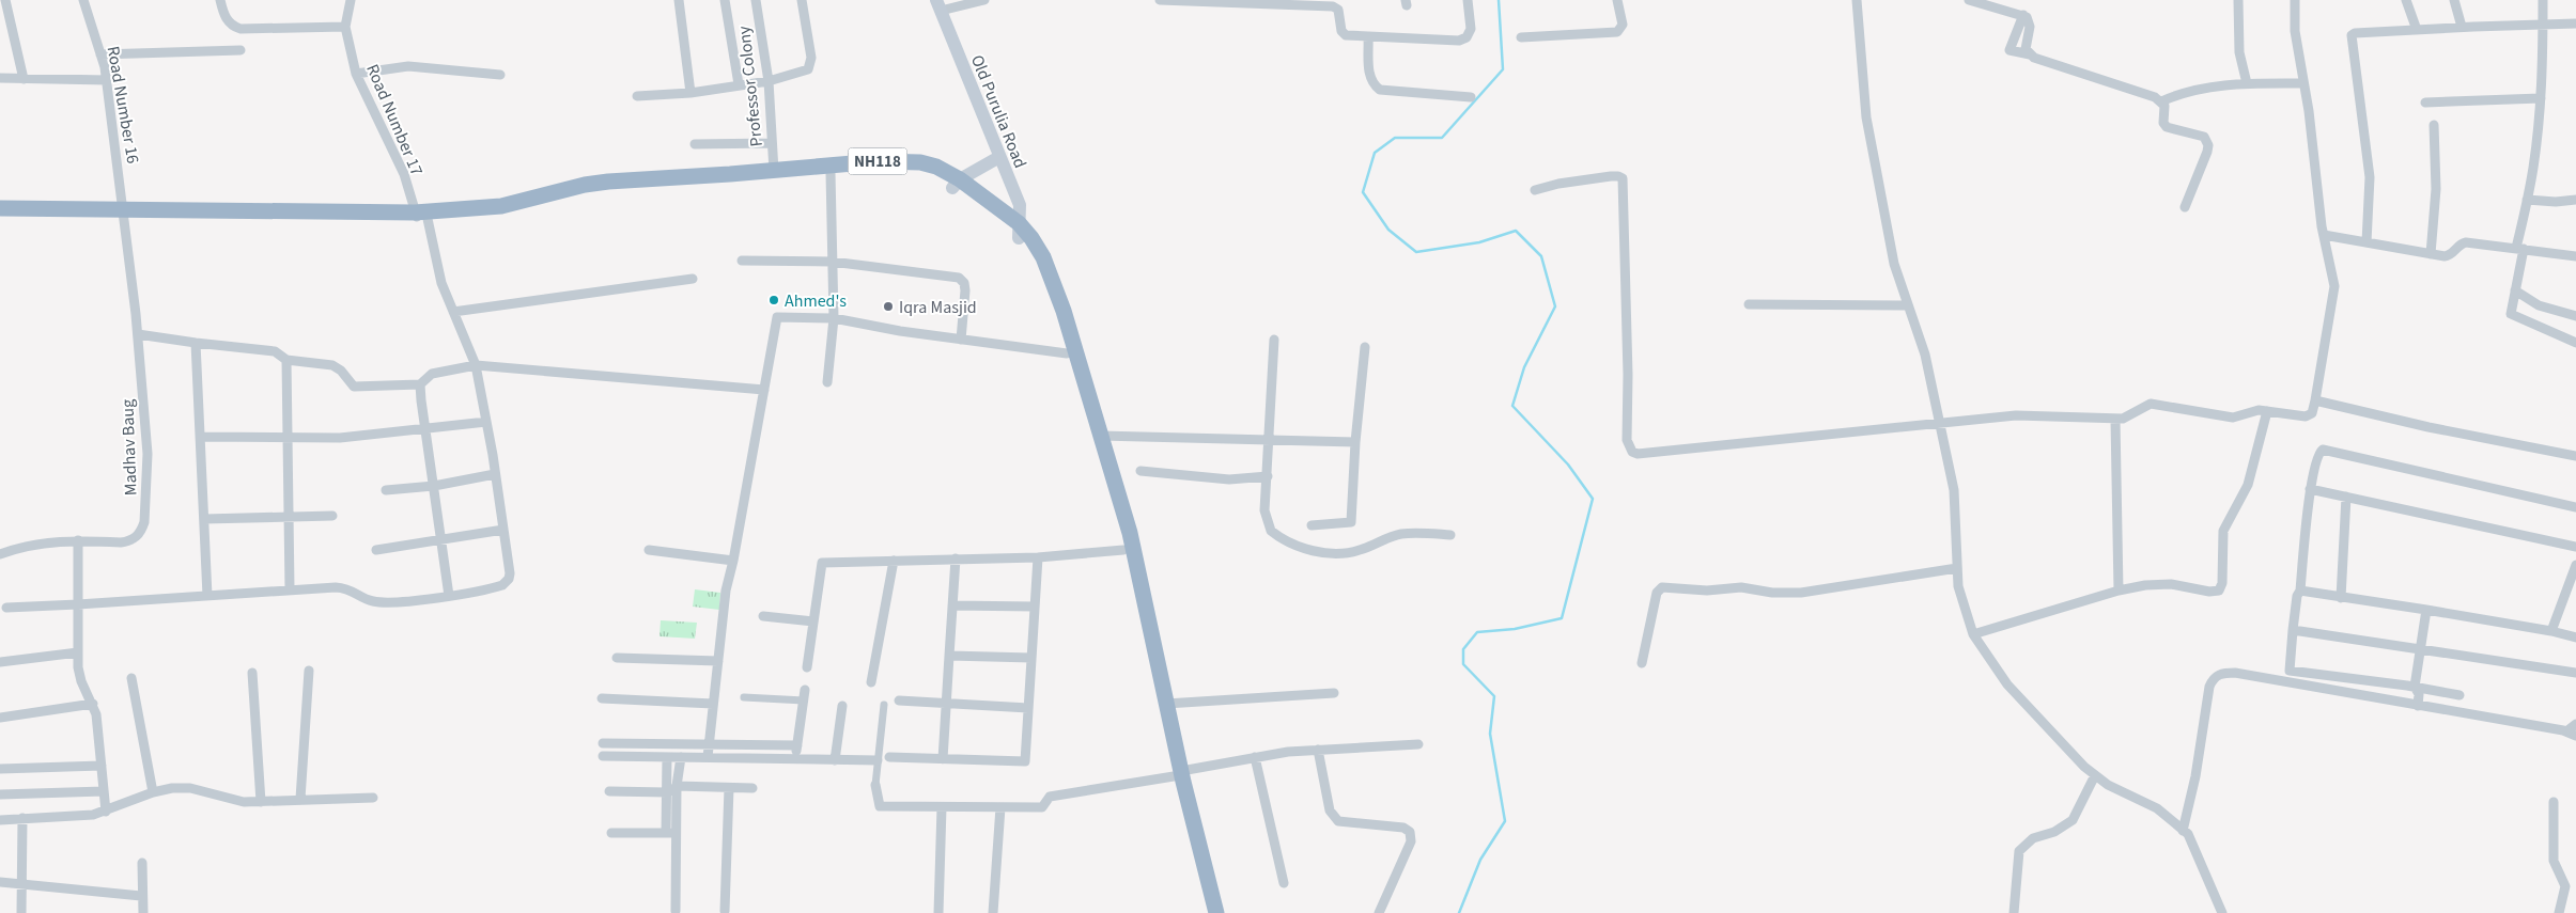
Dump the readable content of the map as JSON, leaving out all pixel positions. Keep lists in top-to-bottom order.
{
  "streets": {
    "highway": ["NH118"],
    "main road": ["Old Purulia Road"],
    "street": [
      "Professor Colony",
      "Road Number 16",
      "Road Number 17",
      "Madhav Baug"
    ]
  },
  "crossings": [
    ["Professor Colony", "NH118"],
    ["Road Number 16", "NH118"],
    ["Road Number 16", "Madhav Baug"],
    ["Old Purulia Road", "NH118"],
    ["Road Number 17", "NH118"],
    ["NH118", "Madhav Baug"]
  ],
  "places": ["Ahmed's", "Iqra Masjid"]
}
